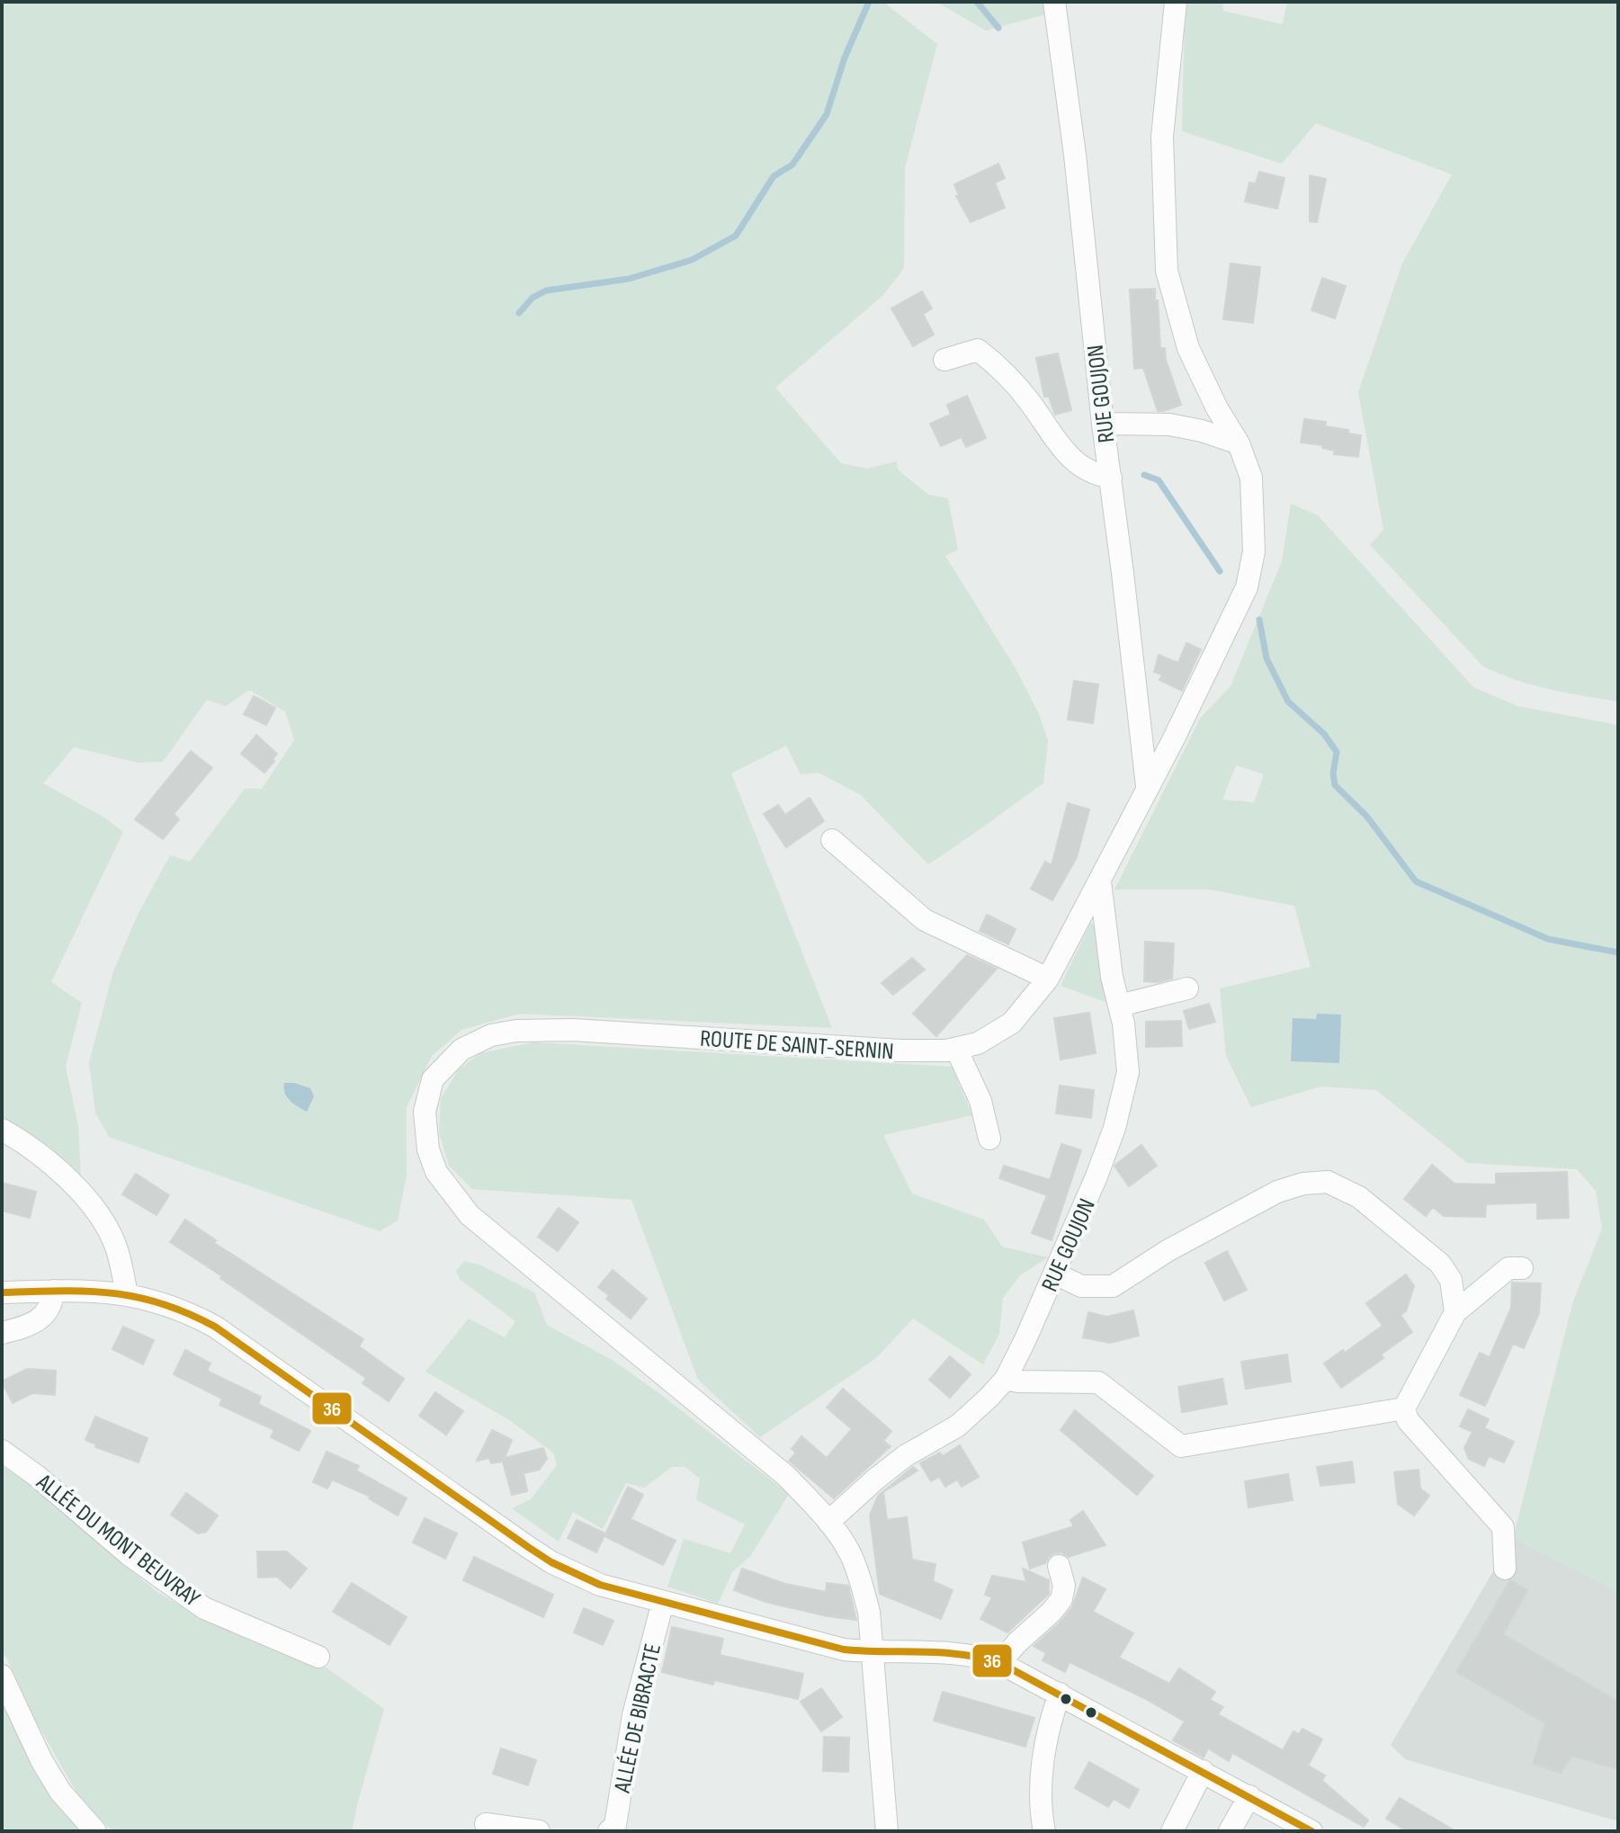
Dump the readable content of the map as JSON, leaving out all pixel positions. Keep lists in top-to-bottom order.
{
  "streets": {
    "street": [
      "RUE GOUJON",
      "ROUTE DE SAINT-SERNIN",
      "ALLÉE DU MONT BEUVRAY",
      "ALLÉE DE BIBRACTE"
    ]
  },
  "crossings": [
    ["RUE GOUJON", "ROUTE DE SAINT-SERNIN"]
  ],
  "lines": ["transit line 36"]
}
